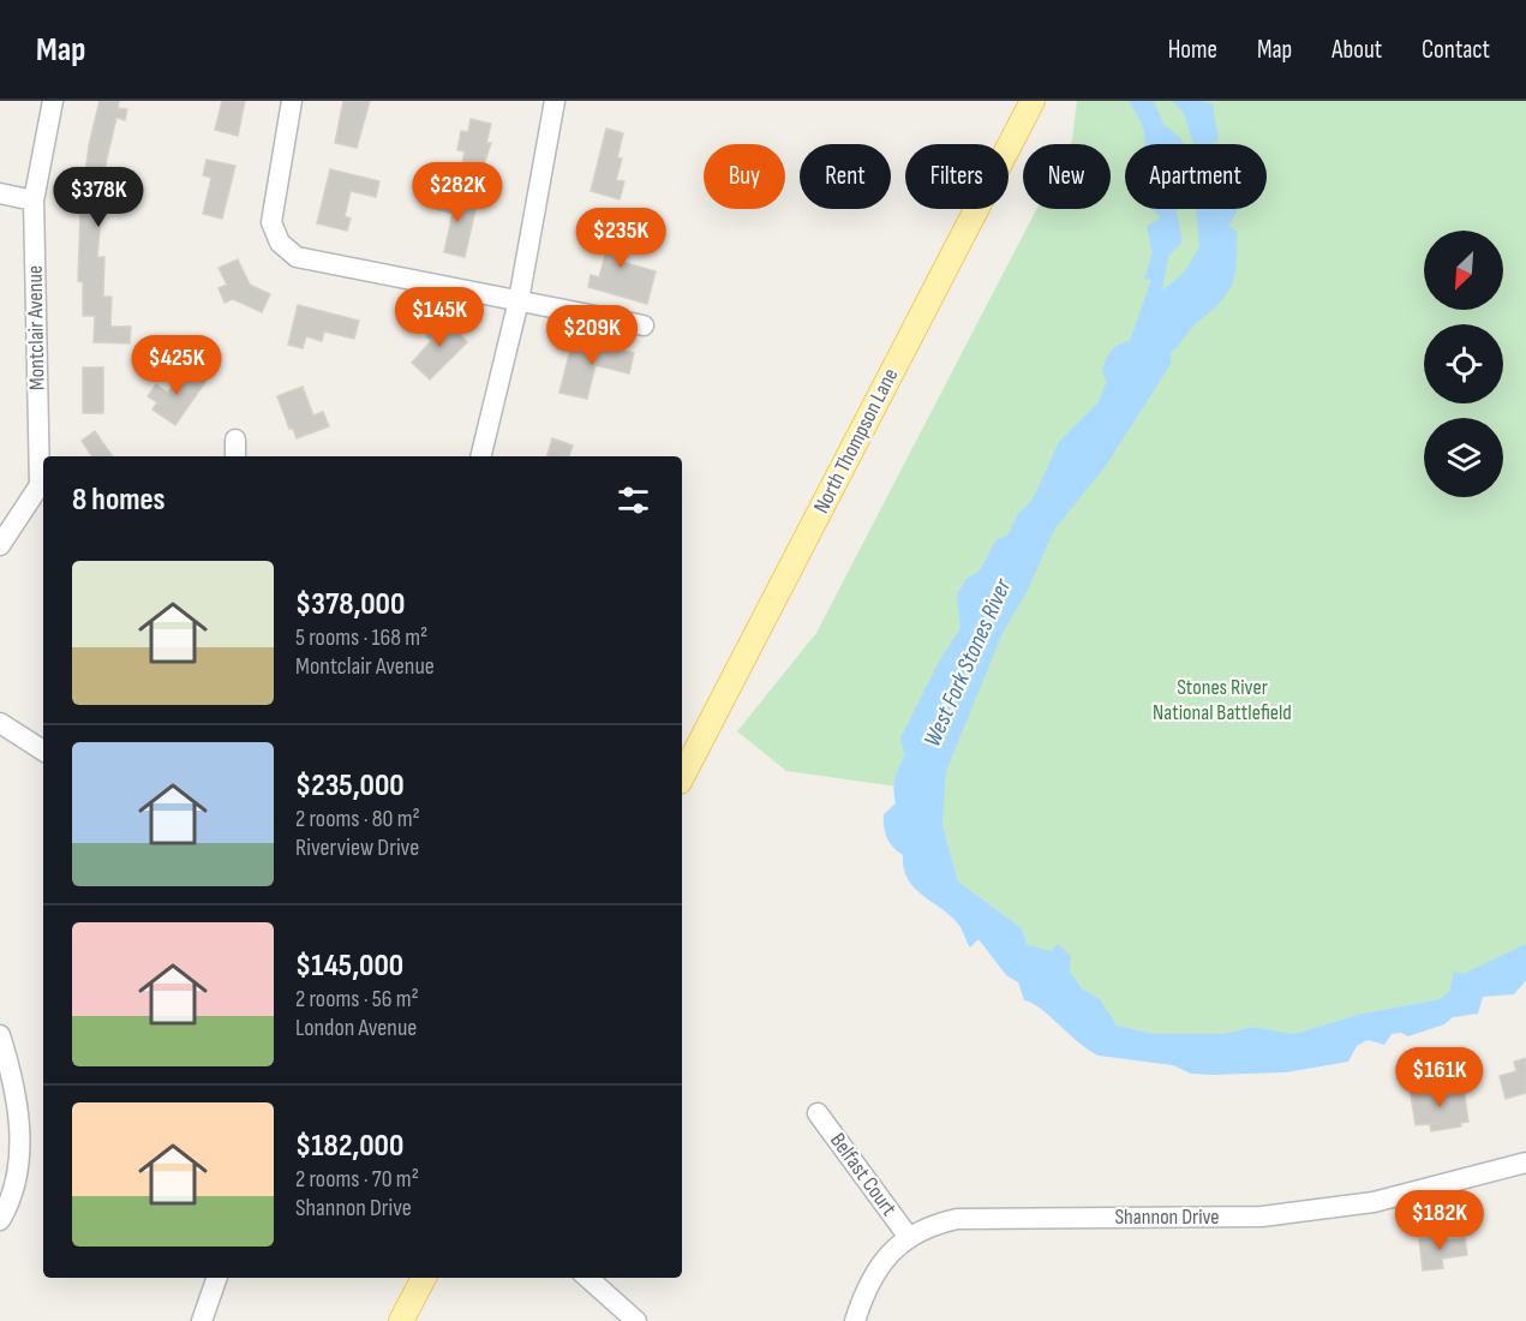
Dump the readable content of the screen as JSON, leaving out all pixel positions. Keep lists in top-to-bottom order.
{
  "streets": {
    "main road": ["North Thompson Lane"],
    "street": ["Montclair Avenue", "Belfast Court", "Shannon Drive"]
  },
  "crossings": [
    ["Belfast Court", "Shannon Drive"]
  ],
  "water": ["West Fork Stones River"],
  "parks": ["Stones River National Battlefield"],
  "north": "bottom left",
  "page": {
    "header": "Map",
    "nav": [
      "Home",
      "Map",
      "About",
      "Contact"
    ],
    "chip": [
      "Buy",
      "Rent",
      "Filters",
      "New",
      "Apartment"
    ],
    "price": [
      "$282K",
      "$378K",
      "$235K",
      "$145K",
      "$209K",
      "$425K",
      "$161K",
      "$182K"
    ],
    "heading": "8 homes",
    "list": [
      {
        "name": "$378,000",
        "note": "5 rooms · 168 m² · Montclair Avenue"
      },
      {
        "name": "$235,000",
        "note": "2 rooms · 80 m² · Riverview Drive"
      },
      {
        "name": "$145,000",
        "note": "2 rooms · 56 m² · London Avenue"
      },
      {
        "name": "$182,000",
        "note": "2 rooms · 70 m² · Shannon Drive"
      }
    ]
  }
}
